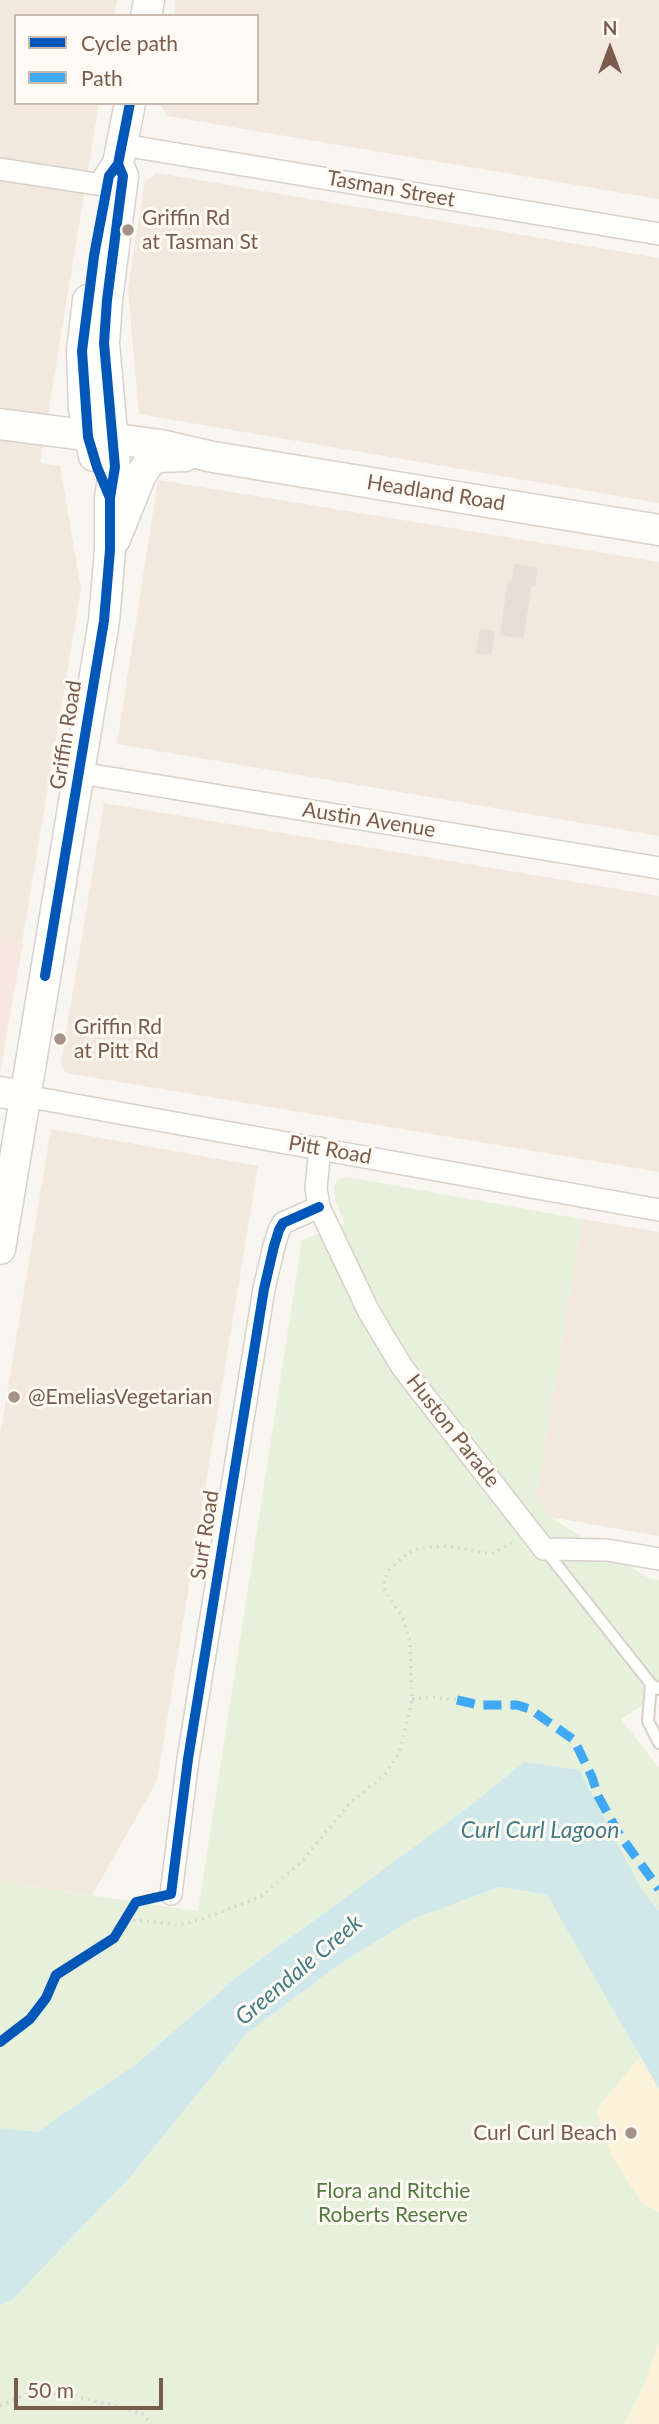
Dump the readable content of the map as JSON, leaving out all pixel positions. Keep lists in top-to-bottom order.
{
  "streets": {
    "main road": ["Headland Road", "Griffin Road"],
    "street": [
      "Tasman Street",
      "Austin Avenue",
      "Pitt Road",
      "Huston Parade",
      "Surf Road"
    ]
  },
  "crossings": [
    ["Tasman Street", "Griffin Road"],
    ["Headland Road", "Griffin Road"],
    ["Griffin Road", "Austin Avenue"],
    ["Griffin Road", "Pitt Road"],
    ["Pitt Road", "Huston Parade"],
    ["Huston Parade", "Surf Road"]
  ],
  "water": ["Curl Curl Lagoon", "Greendale Creek"],
  "parks": ["Flora and Ritchie Roberts Reserve"],
  "places": [
    "Griffin Rd at Tasman St",
    "Griffin Rd at Pitt Rd",
    "@EmeliasVegetarian",
    "Curl Curl Beach"
  ],
  "legend": ["Cycle path", "Path"],
  "scale_bar": "50 m",
  "north": "top"
}
